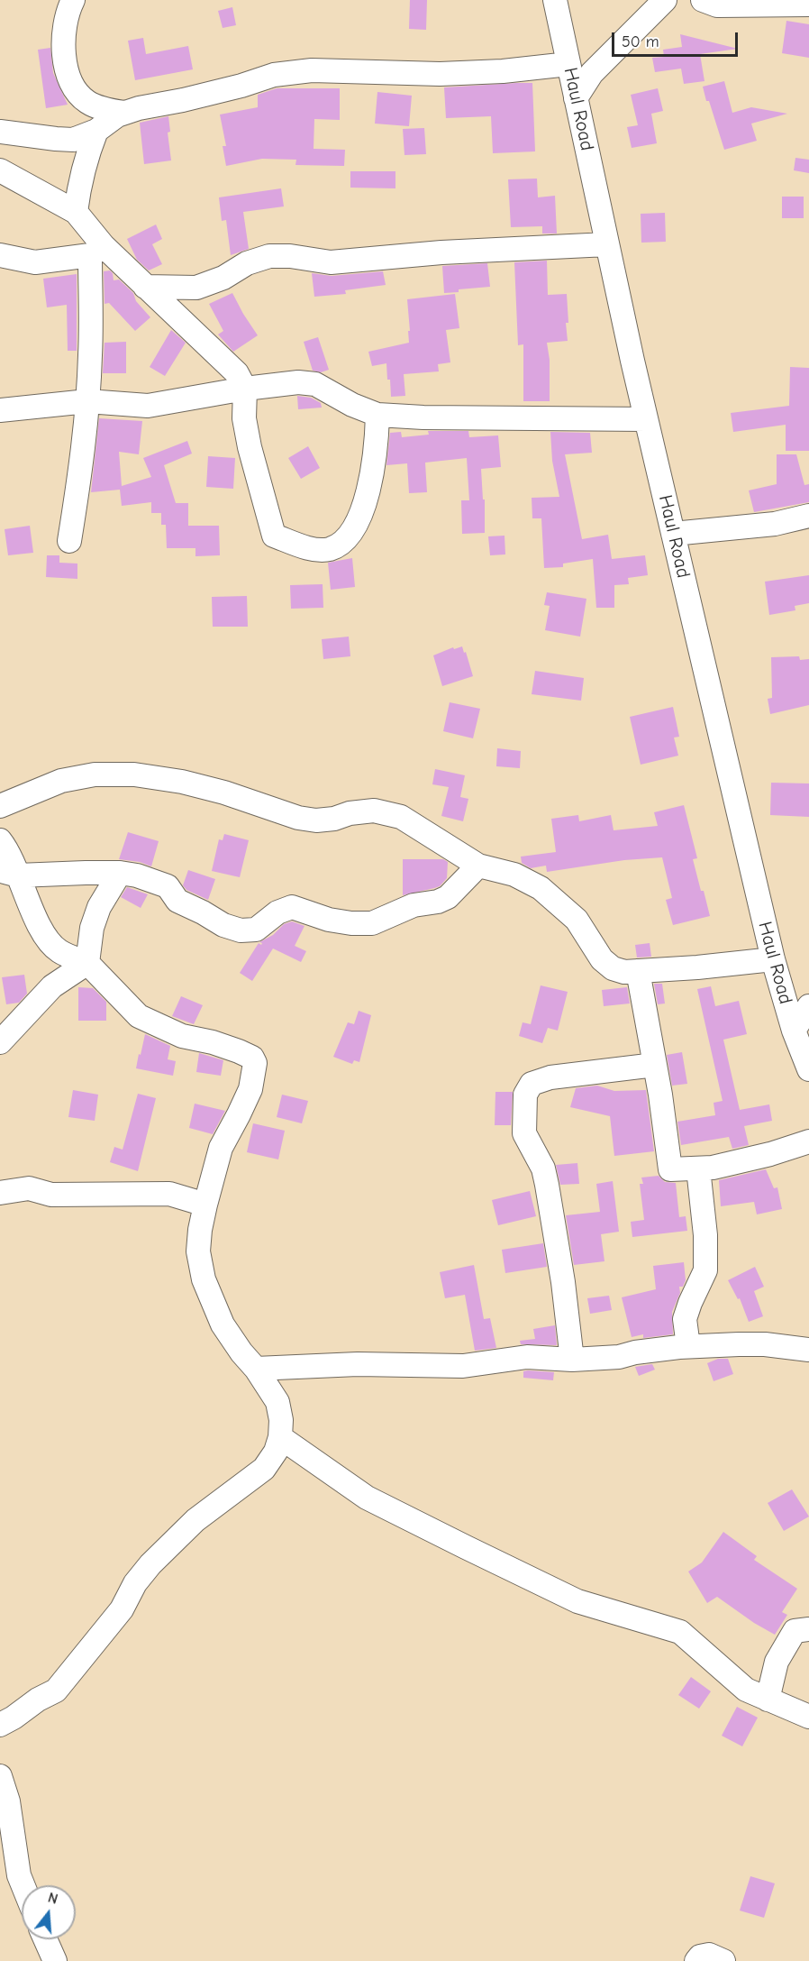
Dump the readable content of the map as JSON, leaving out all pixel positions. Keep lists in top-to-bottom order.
{
  "streets": {
    "street": ["Haul Road"]
  },
  "scale_bar": "50 m",
  "north": "top"
}
